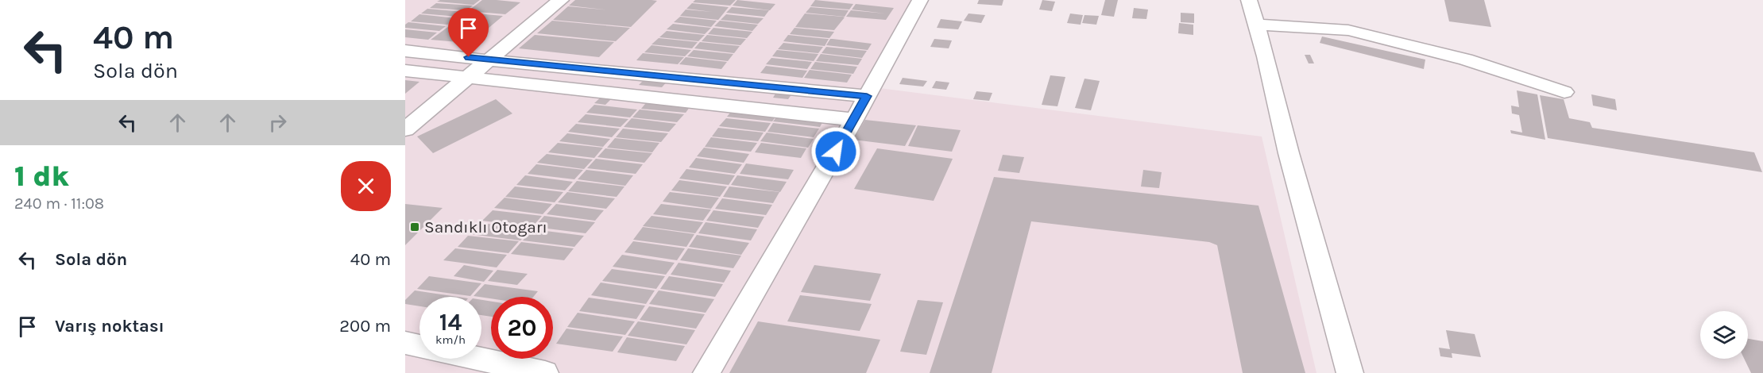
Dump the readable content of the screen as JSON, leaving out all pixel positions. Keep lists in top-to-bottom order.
{
  "places": {
    "transit": ["Sandıklı Otogarı"]
  },
  "page": {
    "turn": ["40 m", "Sola dön"],
    "heading": ["1 dk", "240 m · 11:08"],
    "list": [
      {
        "name": "Sola dön",
        "value": "40 m"
      },
      {
        "name": "Varış noktası",
        "value": "200 m"
      }
    ],
    "speed": "14 km/h",
    "limit": "20"
  }
}
